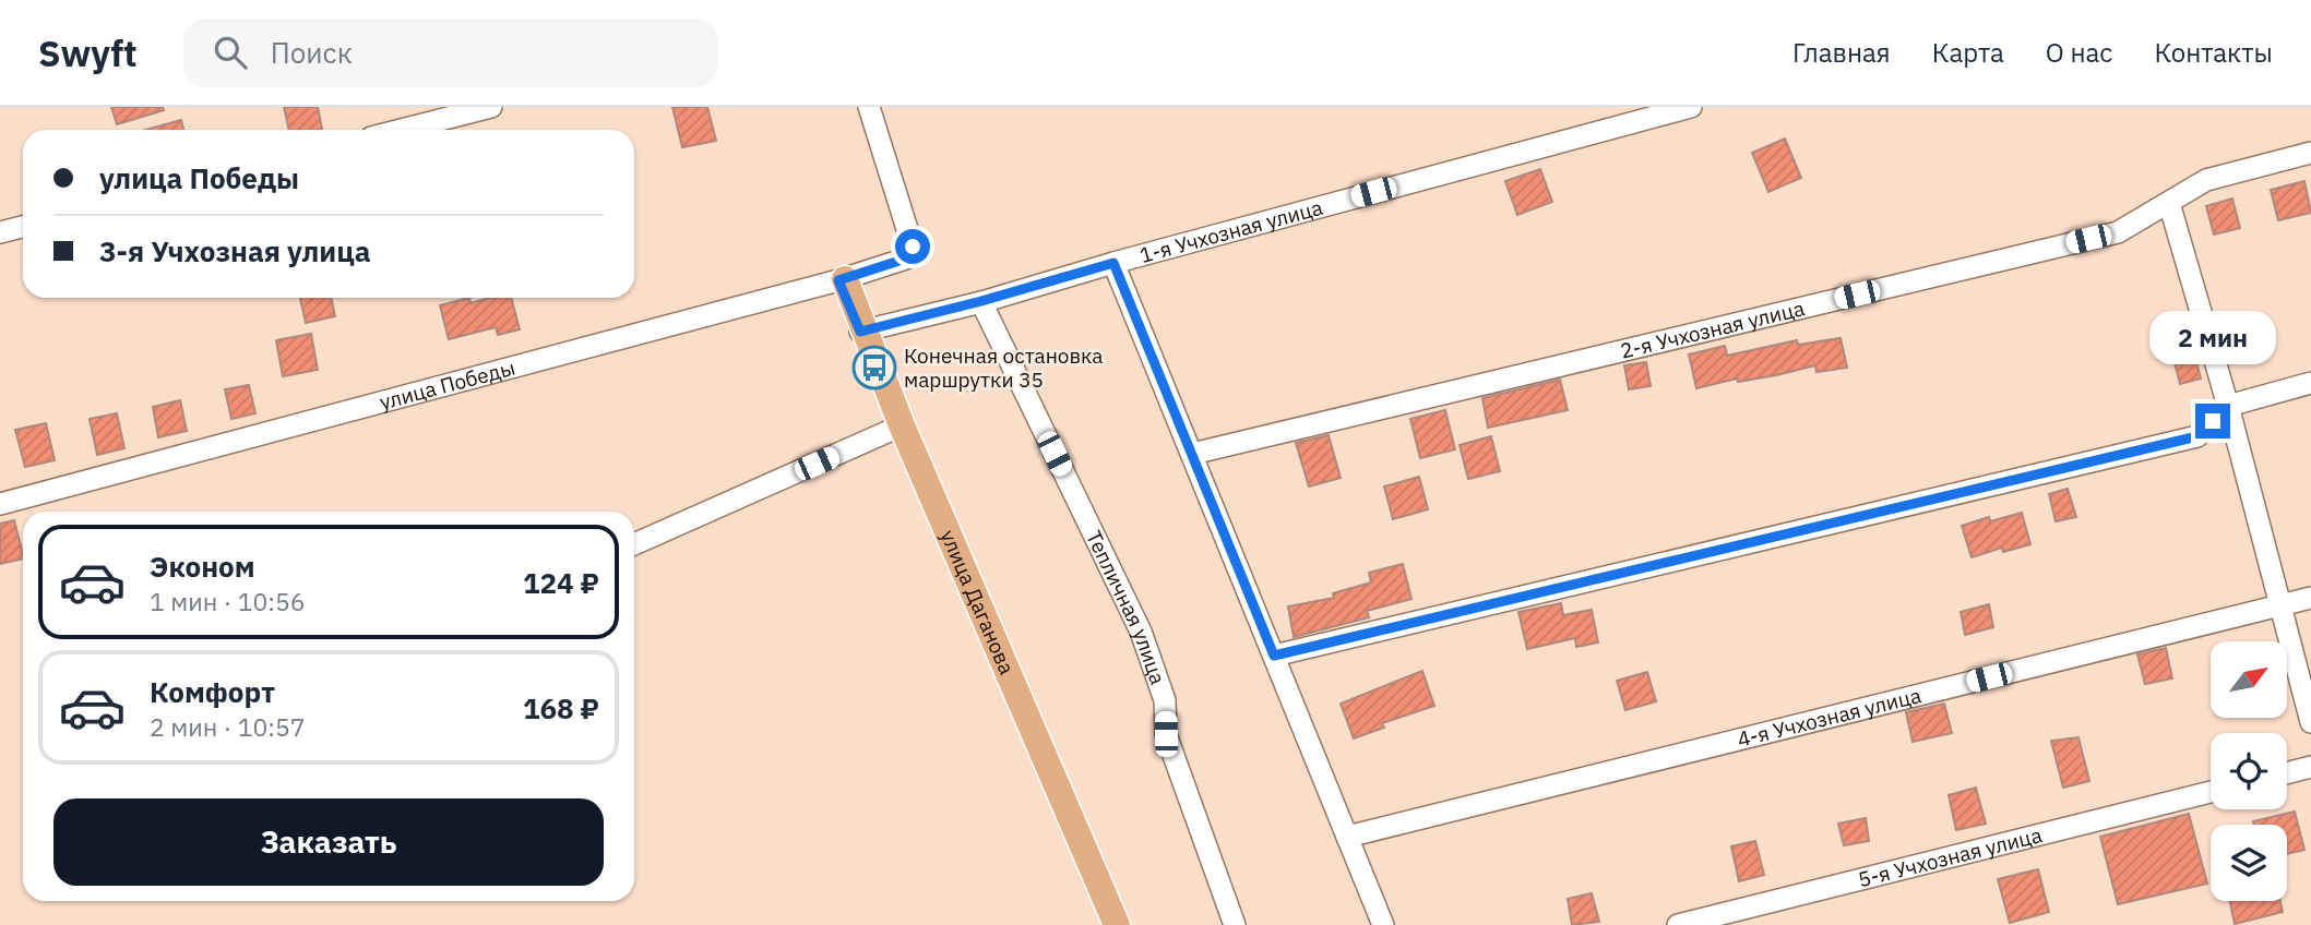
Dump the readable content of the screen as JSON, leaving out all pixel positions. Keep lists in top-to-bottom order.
{
  "streets": {
    "main road": ["улица Даганова"],
    "street": [
      "1-я Учхозная улица",
      "2-я Учхозная улица",
      "улица Победы",
      "Тепличная улица",
      "4-я Учхозная улица",
      "5-я Учхозная улица"
    ]
  },
  "crossings": [
    ["1-я Учхозная улица", "улица Даганова"],
    ["1-я Учхозная улица", "Тепличная улица"],
    ["улица Победы", "улица Даганова"]
  ],
  "places": {
    "bus stop": ["Конечная остановка маршрутки 35"]
  },
  "north": "top right",
  "page": {
    "header": "Swyft",
    "search": "Поиск",
    "nav": [
      "Главная",
      "Карта",
      "О нас",
      "Контакты"
    ],
    "banner": ["улица Победы", "3-я Учхозная улица"],
    "bubble": "2 мин",
    "list": [
      {
        "name": "Эконом",
        "note": "1 мин · 10:56",
        "value": "124 ₽"
      },
      {
        "name": "Комфорт",
        "note": "2 мин · 10:57",
        "value": "168 ₽"
      }
    ],
    "buttons": "Заказать"
  }
}
